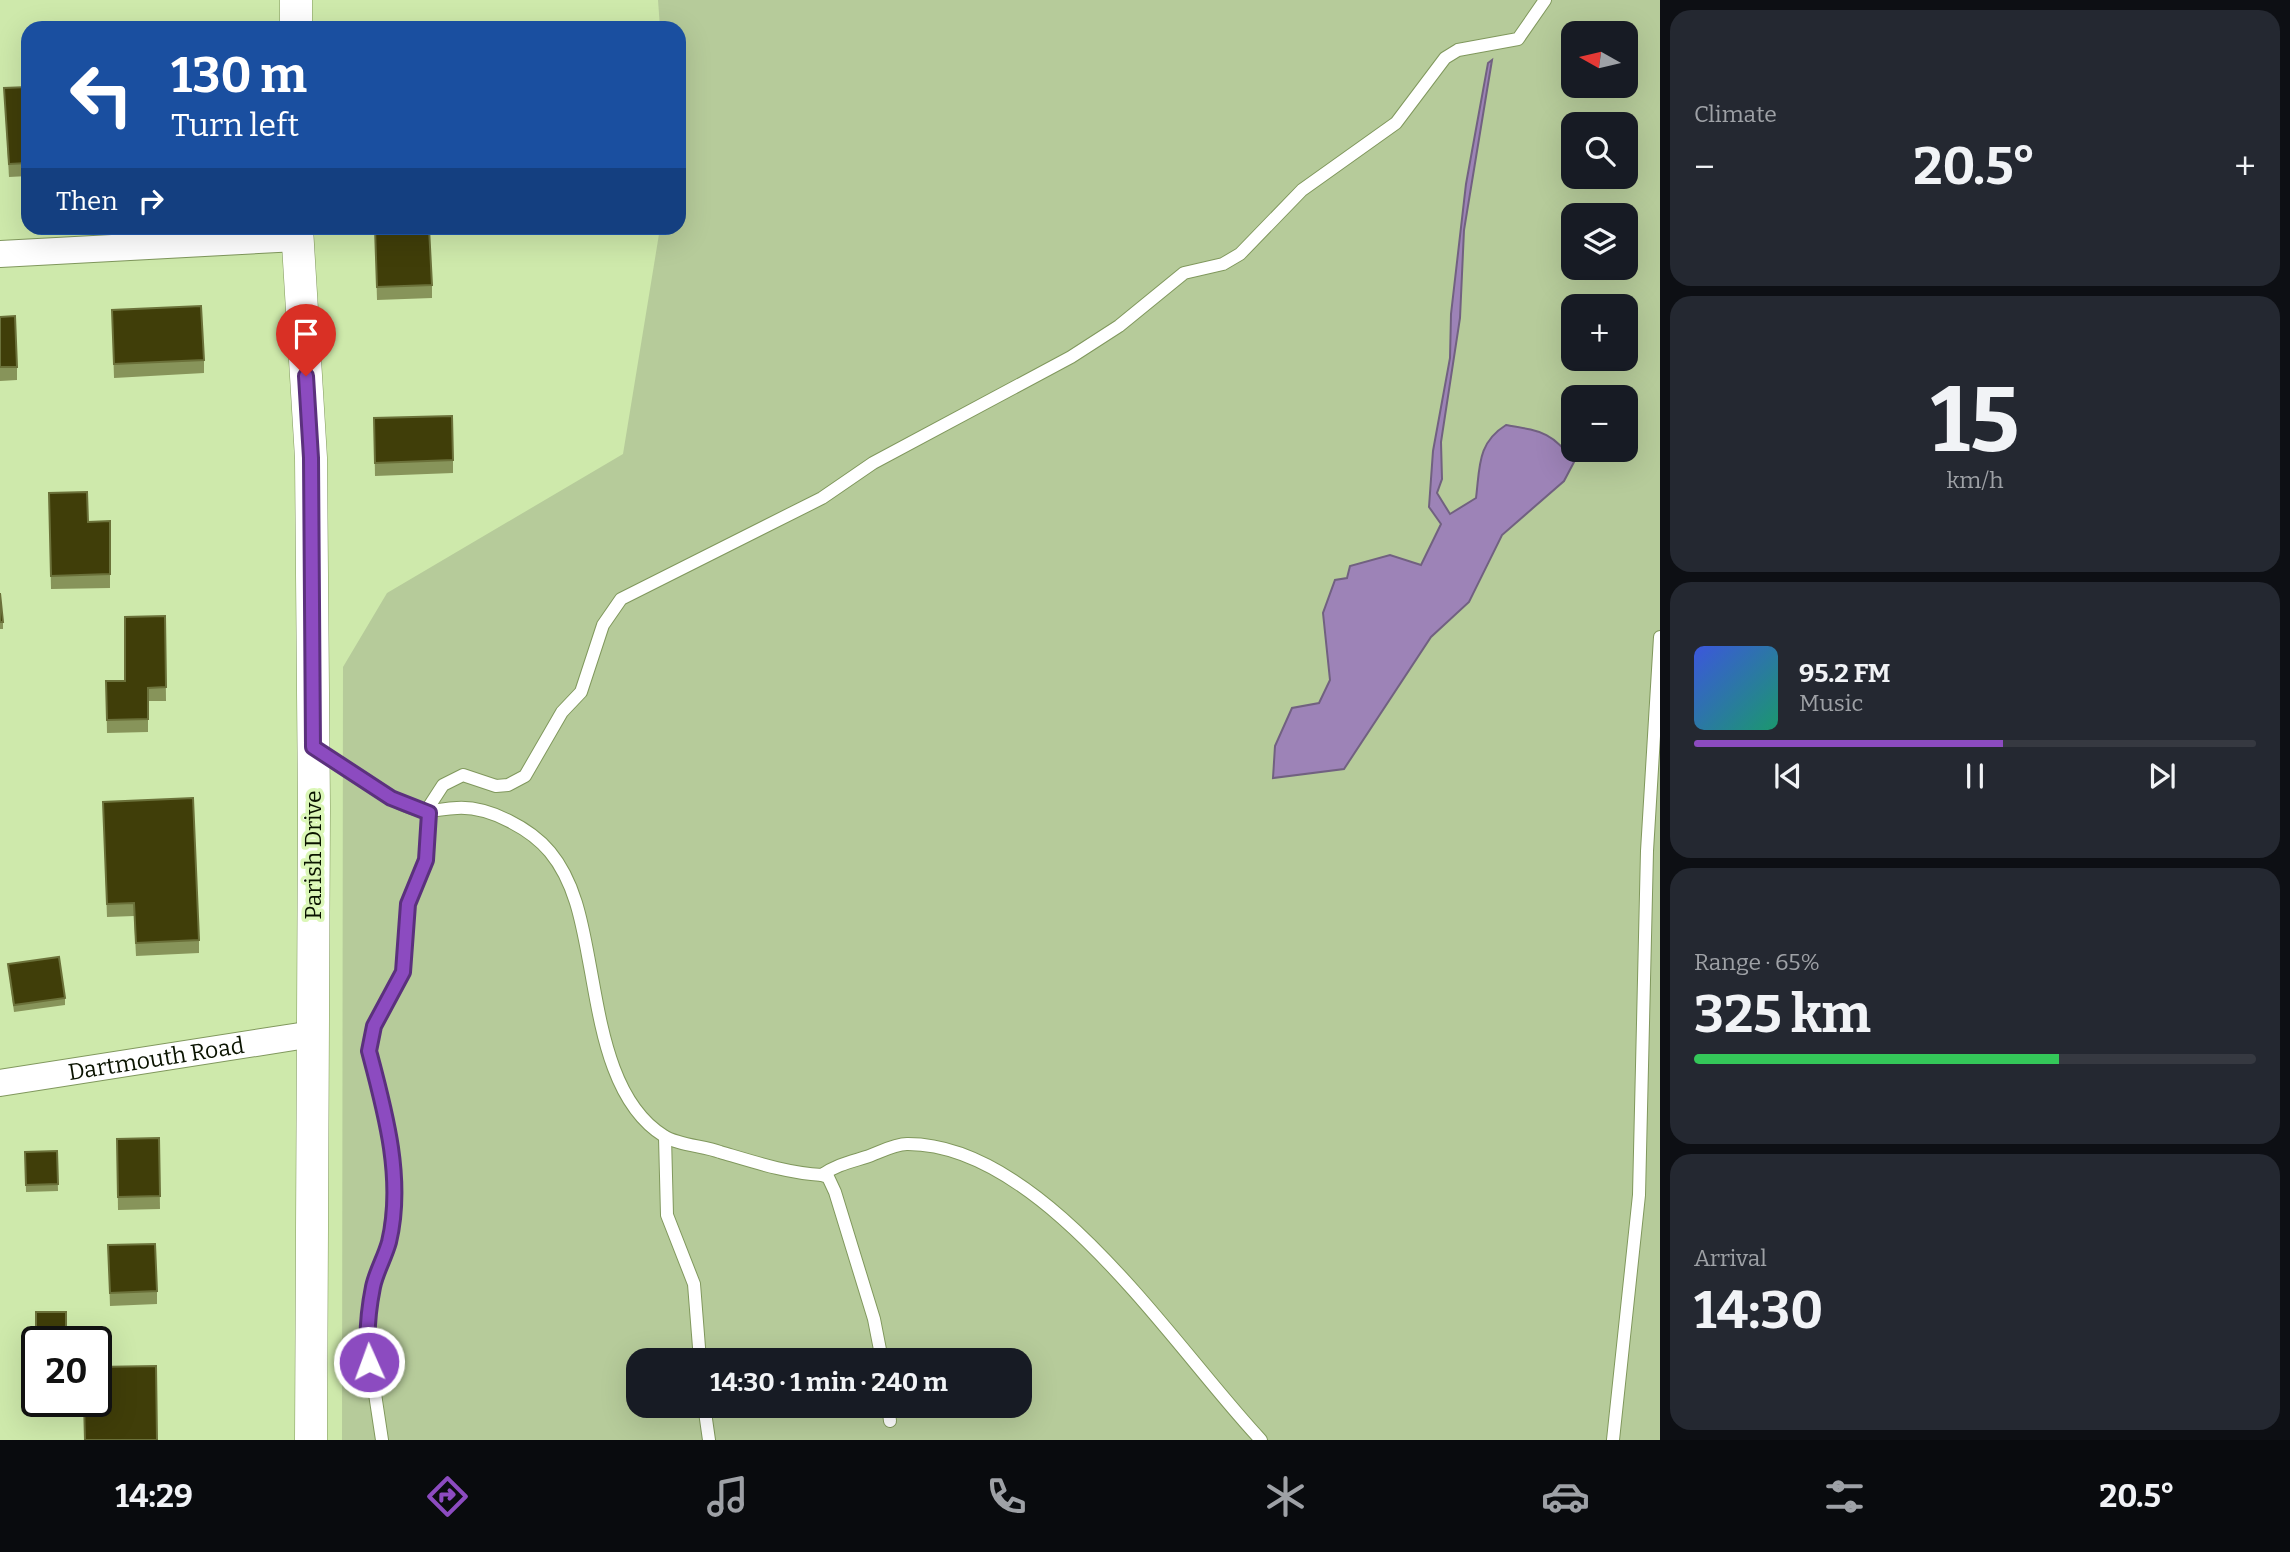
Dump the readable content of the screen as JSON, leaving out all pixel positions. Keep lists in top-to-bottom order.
{
  "streets": {
    "street": ["Parish Drive", "Dartmouth Road"]
  },
  "crossings": [
    ["Parish Drive", "Dartmouth Road"]
  ],
  "north": "left",
  "page": {
    "tile": [
      "Climate",
      ["15", "km/h"],
      ["Range · 65%", "325 km"],
      ["Arrival", "14:30"]
    ],
    "map_buttons": ["+", "−"],
    "turn": ["130 m", "Turn left"],
    "heat": ["−", "20.5°", "+"],
    "then": "Then",
    "song": ["95.2 FM", "Music"],
    "limit": "20",
    "trip": "14:30 · 1 min · 240 m",
    "tabs": ["14:29", "20.5°"]
  }
}
